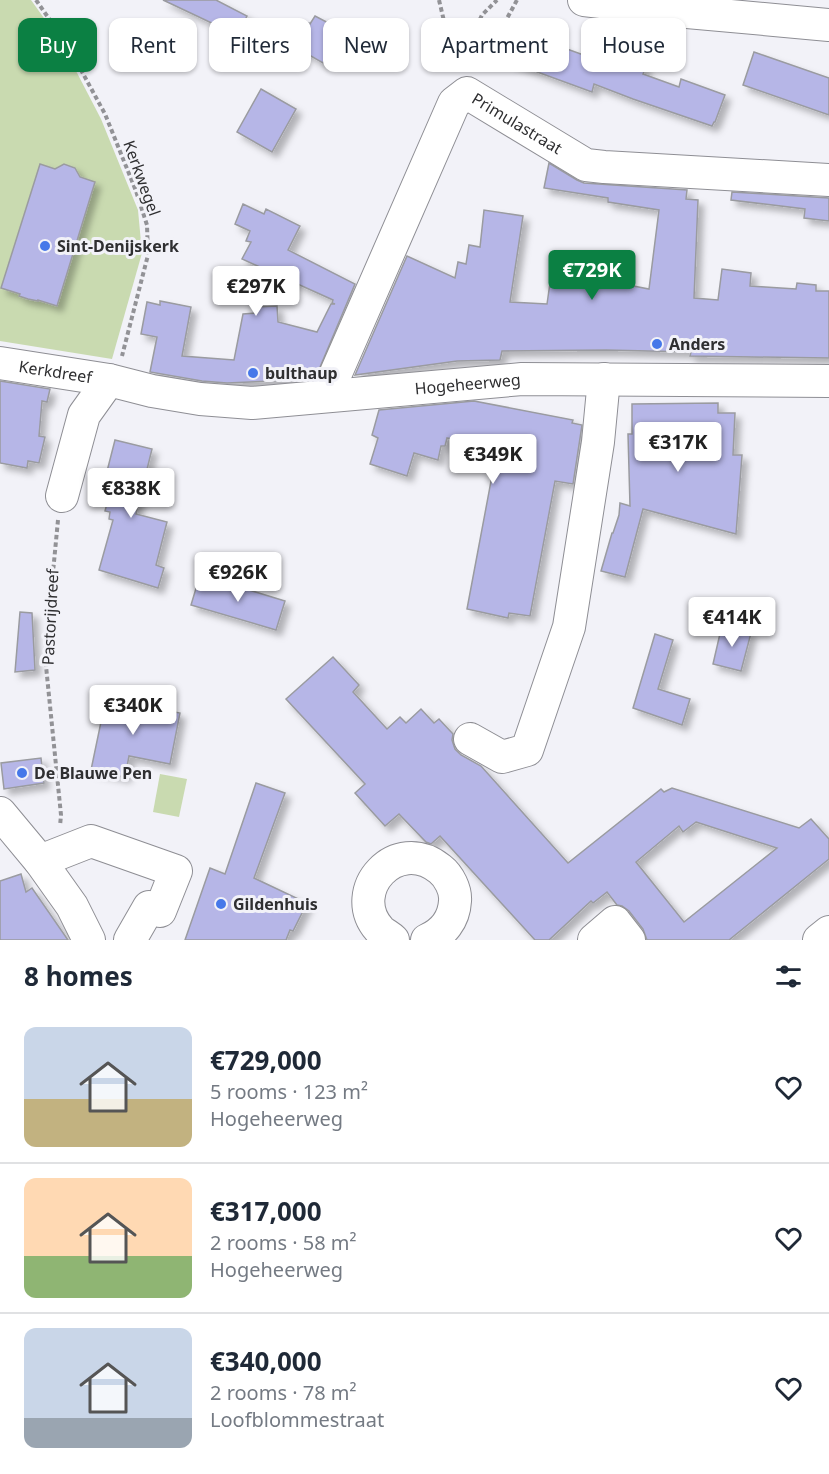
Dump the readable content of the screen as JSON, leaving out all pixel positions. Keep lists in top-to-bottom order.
{
  "streets": {
    "street": ["Primulastraat", "Kerkdreef", "Hogeheerweg"],
    "path": ["Kerkwegel", "Pastorijdreef"]
  },
  "crossings": [
    ["Primulastraat", "Hogeheerweg"],
    ["Kerkwegel", "Kerkdreef"],
    ["Kerkwegel", "Hogeheerweg"],
    ["Kerkdreef", "Hogeheerweg"]
  ],
  "places": [
    "Sint-Denijskerk",
    "Anders",
    "bulthaup",
    "De Blauwe Pen",
    "Gildenhuis"
  ],
  "page": {
    "chip": [
      "Buy",
      "Rent",
      "Filters",
      "New",
      "Apartment",
      "House"
    ],
    "price": [
      "€729K",
      "€297K",
      "€317K",
      "€349K",
      "€838K",
      "€926K",
      "€414K",
      "€340K"
    ],
    "heading": "8 homes",
    "list": [
      {
        "name": "€729,000",
        "note": "5 rooms · 123 m² · Hogeheerweg"
      },
      {
        "name": "€317,000",
        "note": "2 rooms · 58 m² · Hogeheerweg"
      },
      {
        "name": "€340,000",
        "note": "2 rooms · 78 m² · Loofblommestraat"
      }
    ]
  }
}
